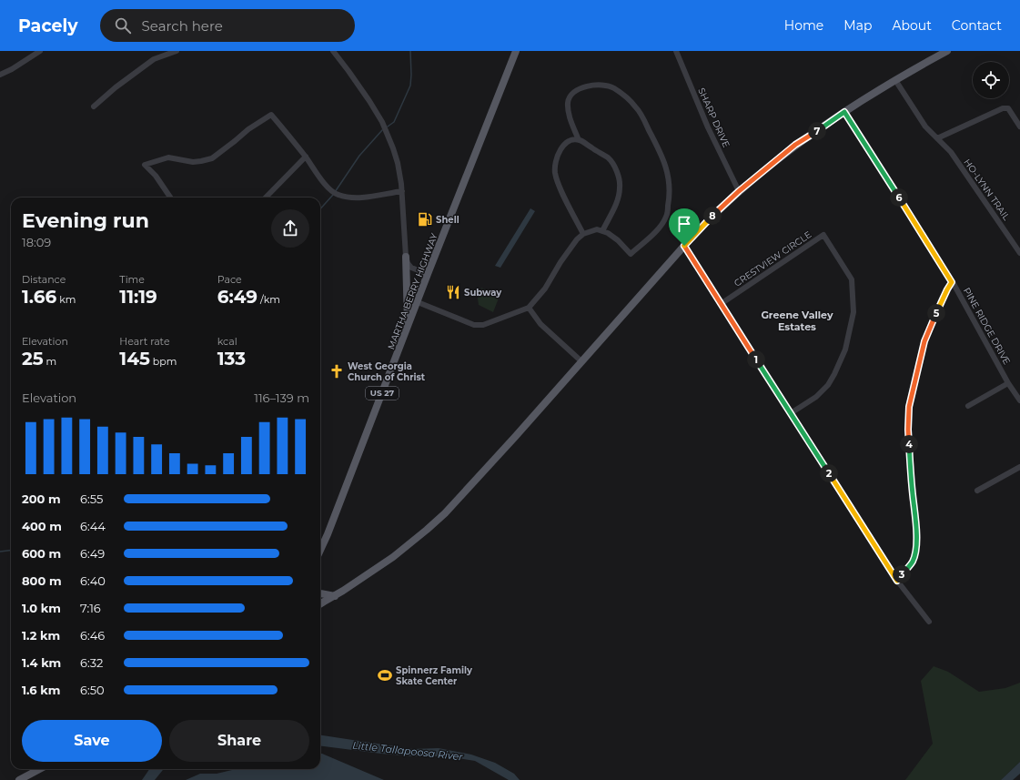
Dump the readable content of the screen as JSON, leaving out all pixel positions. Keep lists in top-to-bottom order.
{
  "streets": {
    "main road": ["MARTHA BERRY HIGHWAY", "US 27"],
    "street": [
      "SHARP DRIVE",
      "HO-LYNN TRAIL",
      "CRESTVIEW CIRCLE",
      "PINE RIDGE DRIVE"
    ]
  },
  "districts": ["Greene Valley Estates"],
  "water": ["Little Tallapoosa River"],
  "places": {
    "fuel station": ["Shell"],
    "restaurant": ["Subway"],
    "church": ["West Georgia Church of Christ"],
    "sports": ["Spinnerz Family Skate Center"]
  },
  "page": {
    "header": "Pacely",
    "search": "Search here",
    "nav": [
      "Home",
      "Map",
      "About",
      "Contact"
    ],
    "pins": [
      "7",
      "6",
      "8",
      "5",
      "1",
      "4",
      "2",
      "3"
    ],
    "heading": ["Evening run", "18:09"],
    "stats": [
      ["Distance", "1.66 km"],
      ["Time", "11:19"],
      ["Pace", "6:49 /km"],
      ["Elevation", "25 m"],
      ["Heart rate", "145 bpm"],
      ["kcal", "133"]
    ],
    "chart": ["Elevation", "116–139 m"],
    "list": [
      {
        "name": "200 m",
        "note": "6:55"
      },
      {
        "name": "400 m",
        "note": "6:44"
      },
      {
        "name": "600 m",
        "note": "6:49"
      },
      {
        "name": "800 m",
        "note": "6:40"
      },
      {
        "name": "1.0 km",
        "note": "7:16"
      },
      {
        "name": "1.2 km",
        "note": "6:46"
      },
      {
        "name": "1.4 km",
        "note": "6:32"
      },
      {
        "name": "1.6 km",
        "note": "6:50"
      }
    ],
    "buttons": ["Save", "Share"]
  }
}
